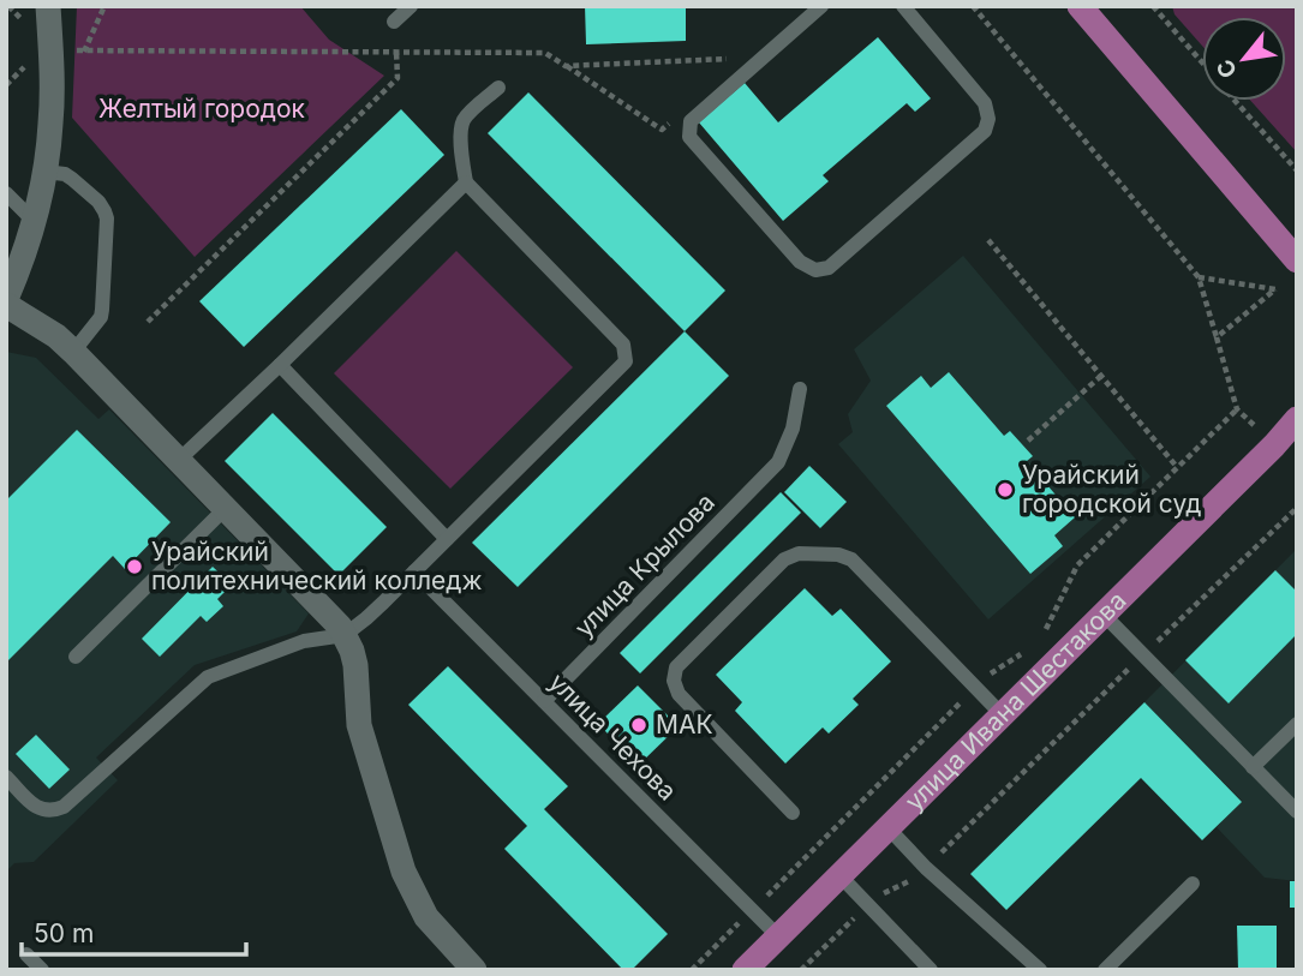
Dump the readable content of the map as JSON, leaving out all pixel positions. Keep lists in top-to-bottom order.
{
  "streets": {
    "main road": ["улица Ивана Шестакова"],
    "lane": ["улица Крылова", "улица Чехова"]
  },
  "crossings": [
    ["улица Крылова", "улица Чехова"],
    ["улица Ивана Шестакова", "улица Чехова"]
  ],
  "parks": ["Желтый городок"],
  "places": ["Урайский городской суд", "Урайский политехнический колледж", "МАК"],
  "scale_bar": "50 m",
  "north": "bottom left"
}
